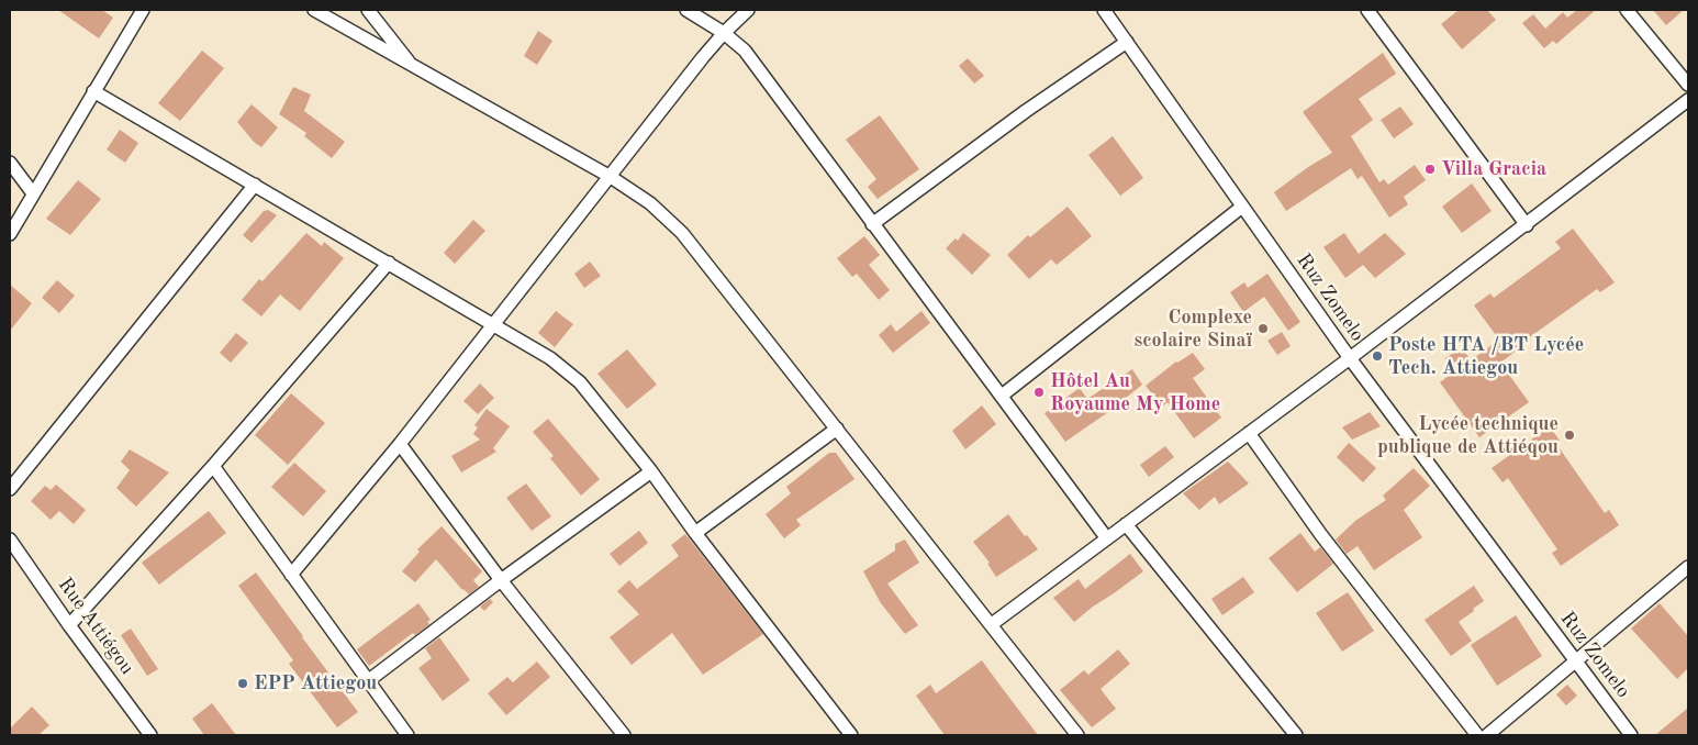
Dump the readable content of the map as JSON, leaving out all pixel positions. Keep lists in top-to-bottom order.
{
  "streets": {
    "street": ["Ruz Zomelo", "Rue Attiégou"]
  },
  "places": [
    "Villa Gracia",
    "Complexe scolaire Sinaï",
    "Poste HTA /BT Lycée Tech. Attiegou",
    "Hôtel Au Royaume My Home",
    "Lycée technique publique de Attiéqou",
    "EPP Attiegou"
  ]
}
